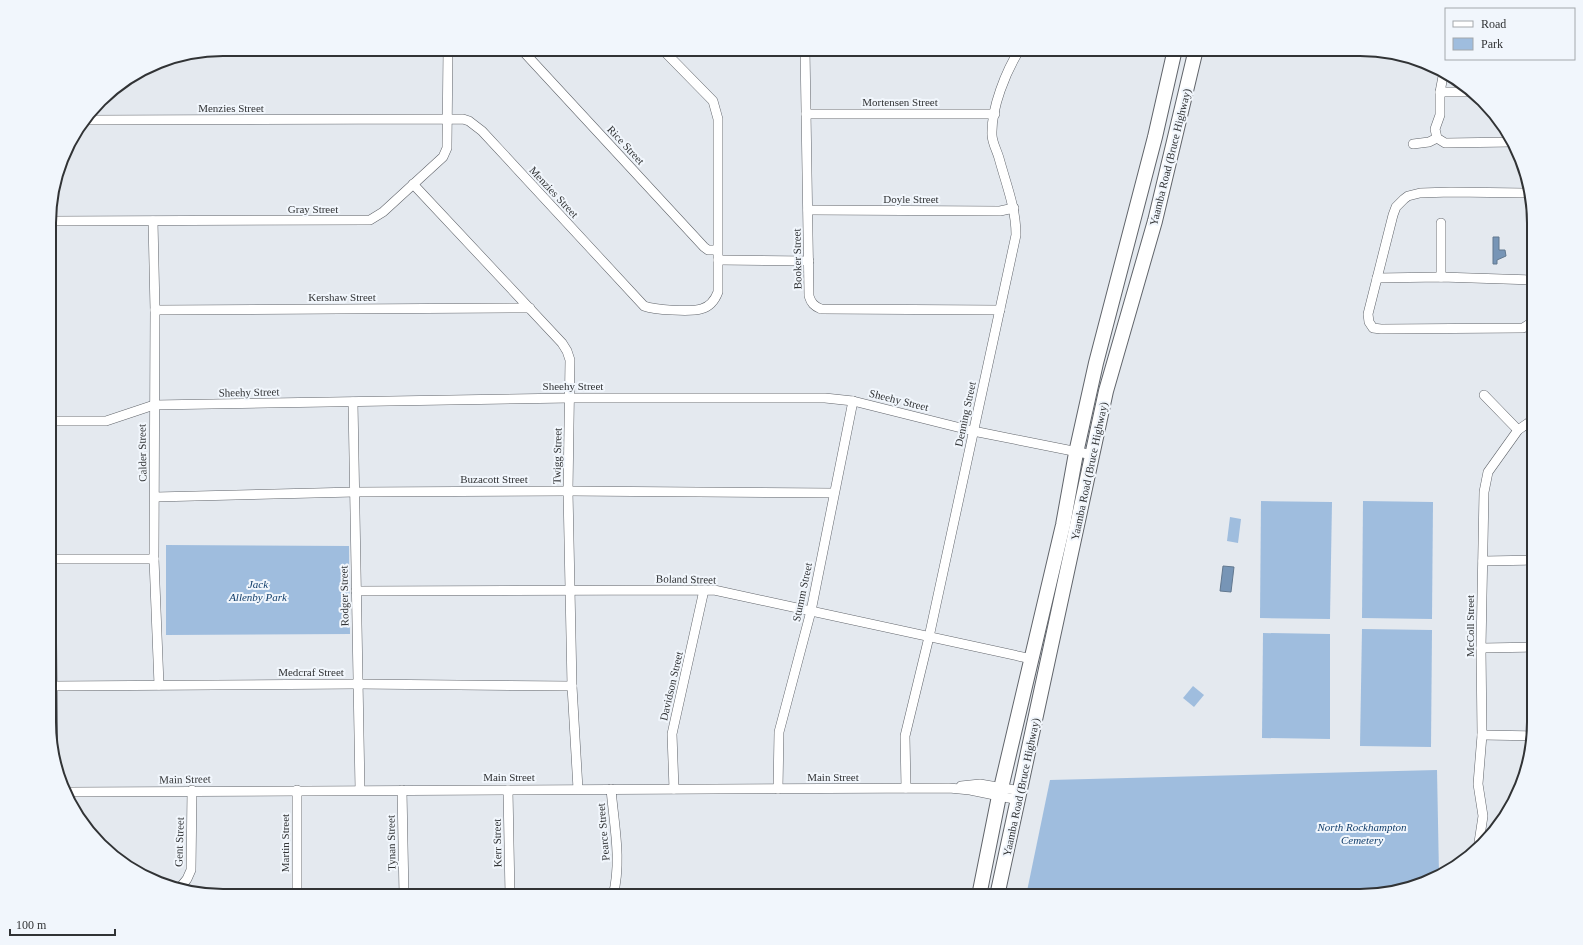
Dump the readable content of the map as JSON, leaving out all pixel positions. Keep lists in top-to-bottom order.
{
  "streets": {
    "highway": ["Yaamba Road (Bruce Highway)"],
    "street": [
      "Mortensen Street",
      "Menzies Street",
      "Rice Street",
      "Doyle Street",
      "Gray Street",
      "Booker Street",
      "Kershaw Street",
      "Sheehy Street",
      "Denning Street",
      "Calder Street",
      "Twigg Street",
      "Buzacott Street",
      "Boland Street",
      "Stumm Street",
      "Rodger Street",
      "McColl Street",
      "Medcraf Street",
      "Davidson Street",
      "Main Street",
      "Pearce Street",
      "Gent Street",
      "Martin Street",
      "Tynan Street",
      "Kerr Street"
    ]
  },
  "crossings": [
    ["Mortensen Street", "Booker Street"],
    ["Mortensen Street", "Denning Street"],
    ["Menzies Street", "Rice Street"],
    ["Menzies Street", "Gray Street"],
    ["Yaamba Road (Bruce Highway)", "Sheehy Street"],
    ["Yaamba Road (Bruce Highway)", "Boland Street"],
    ["Yaamba Road (Bruce Highway)", "Main Street"],
    ["Doyle Street", "Booker Street"],
    ["Doyle Street", "Denning Street"],
    ["Gray Street", "Calder Street"],
    ["Gray Street", "Twigg Street"],
    ["Booker Street", "Denning Street"],
    ["Kershaw Street", "Calder Street"],
    ["Kershaw Street", "Twigg Street"],
    ["Sheehy Street", "Denning Street"],
    ["Sheehy Street", "Calder Street"],
    ["Sheehy Street", "Twigg Street"],
    ["Sheehy Street", "Stumm Street"],
    ["Sheehy Street", "Rodger Street"],
    ["Denning Street", "Boland Street"],
    ["Denning Street", "Main Street"],
    ["Calder Street", "Buzacott Street"],
    ["Calder Street", "Medcraf Street"],
    ["Twigg Street", "Buzacott Street"],
    ["Twigg Street", "Boland Street"],
    ["Twigg Street", "Medcraf Street"],
    ["Twigg Street", "Main Street"],
    ["Buzacott Street", "Stumm Street"],
    ["Buzacott Street", "Rodger Street"],
    ["Boland Street", "Stumm Street"],
    ["Boland Street", "Rodger Street"],
    ["Boland Street", "Davidson Street"],
    ["Stumm Street", "Main Street"],
    ["Rodger Street", "Medcraf Street"],
    ["Rodger Street", "Main Street"],
    ["Davidson Street", "Main Street"],
    ["Main Street", "Pearce Street"],
    ["Main Street", "Gent Street"],
    ["Main Street", "Martin Street"],
    ["Main Street", "Tynan Street"],
    ["Main Street", "Kerr Street"]
  ],
  "parks": ["Jack Allenby Park", "North Rockhampton Cemetery"],
  "legend": ["Road", "Park"],
  "scale_bar": "100 m"
}
